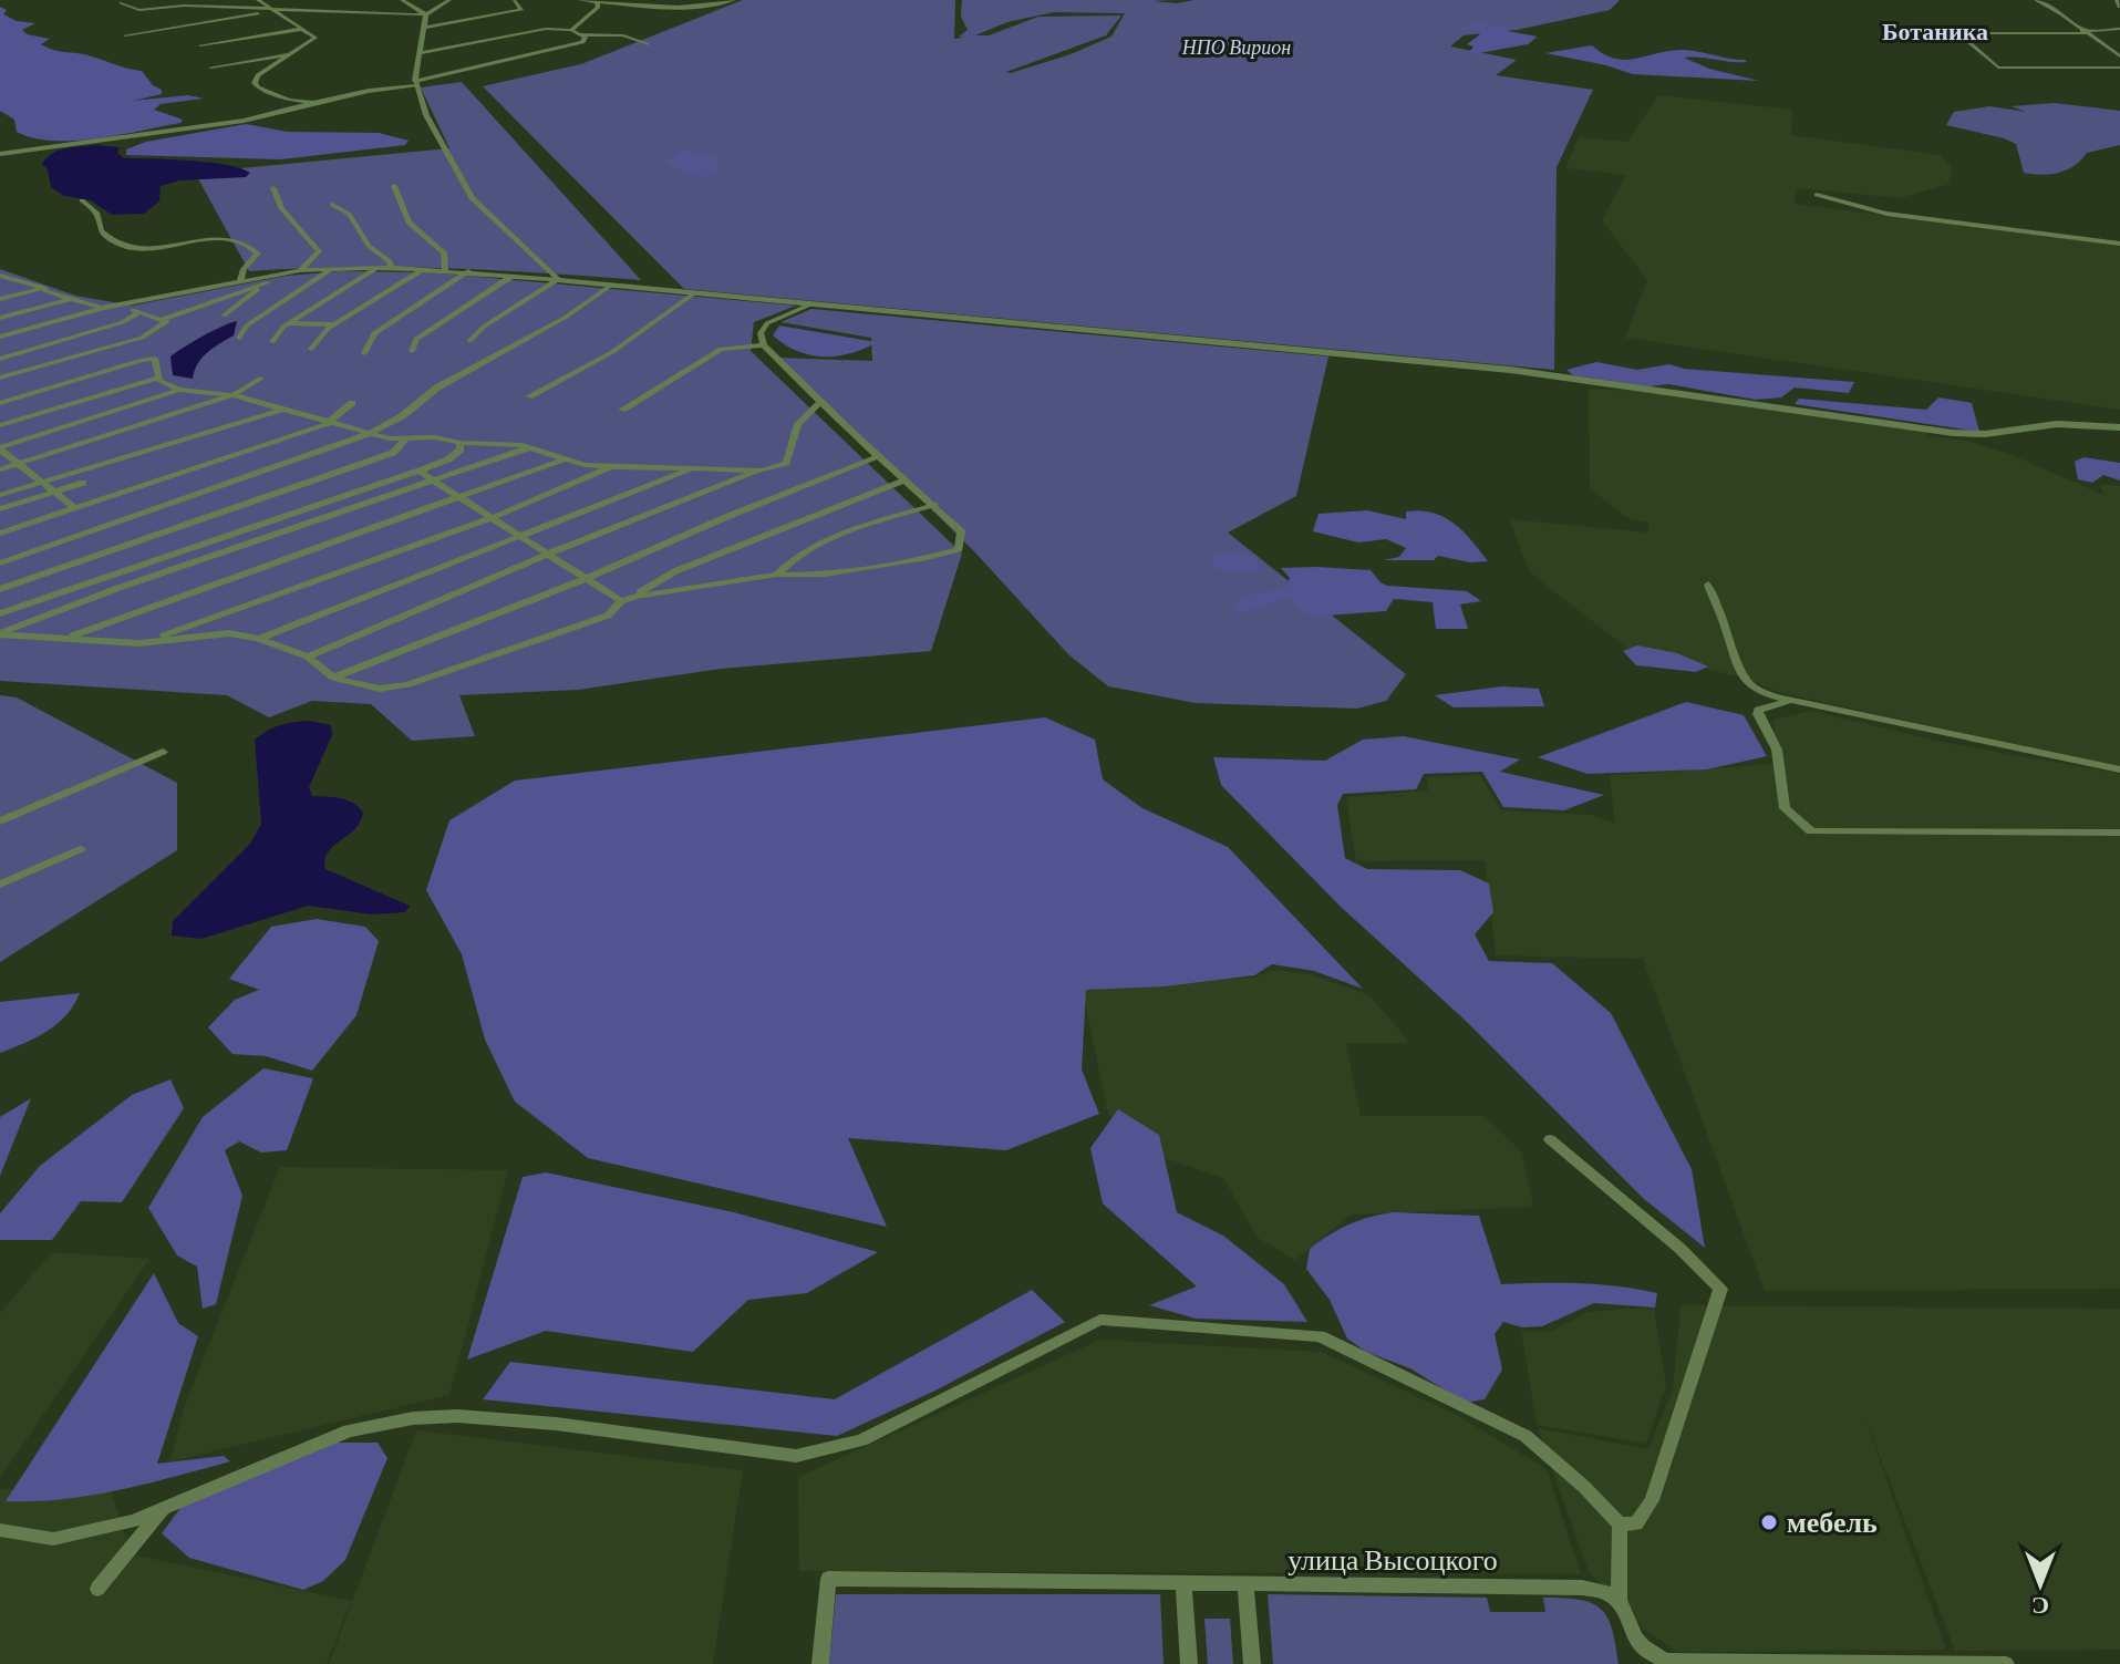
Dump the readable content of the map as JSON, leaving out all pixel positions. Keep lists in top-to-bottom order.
{
  "streets": {
    "street": ["улица Высоцкого"]
  },
  "districts": ["Ботаника"],
  "parks": ["НПО Вирион"],
  "places": ["мебель"],
  "north": "bottom"
}
